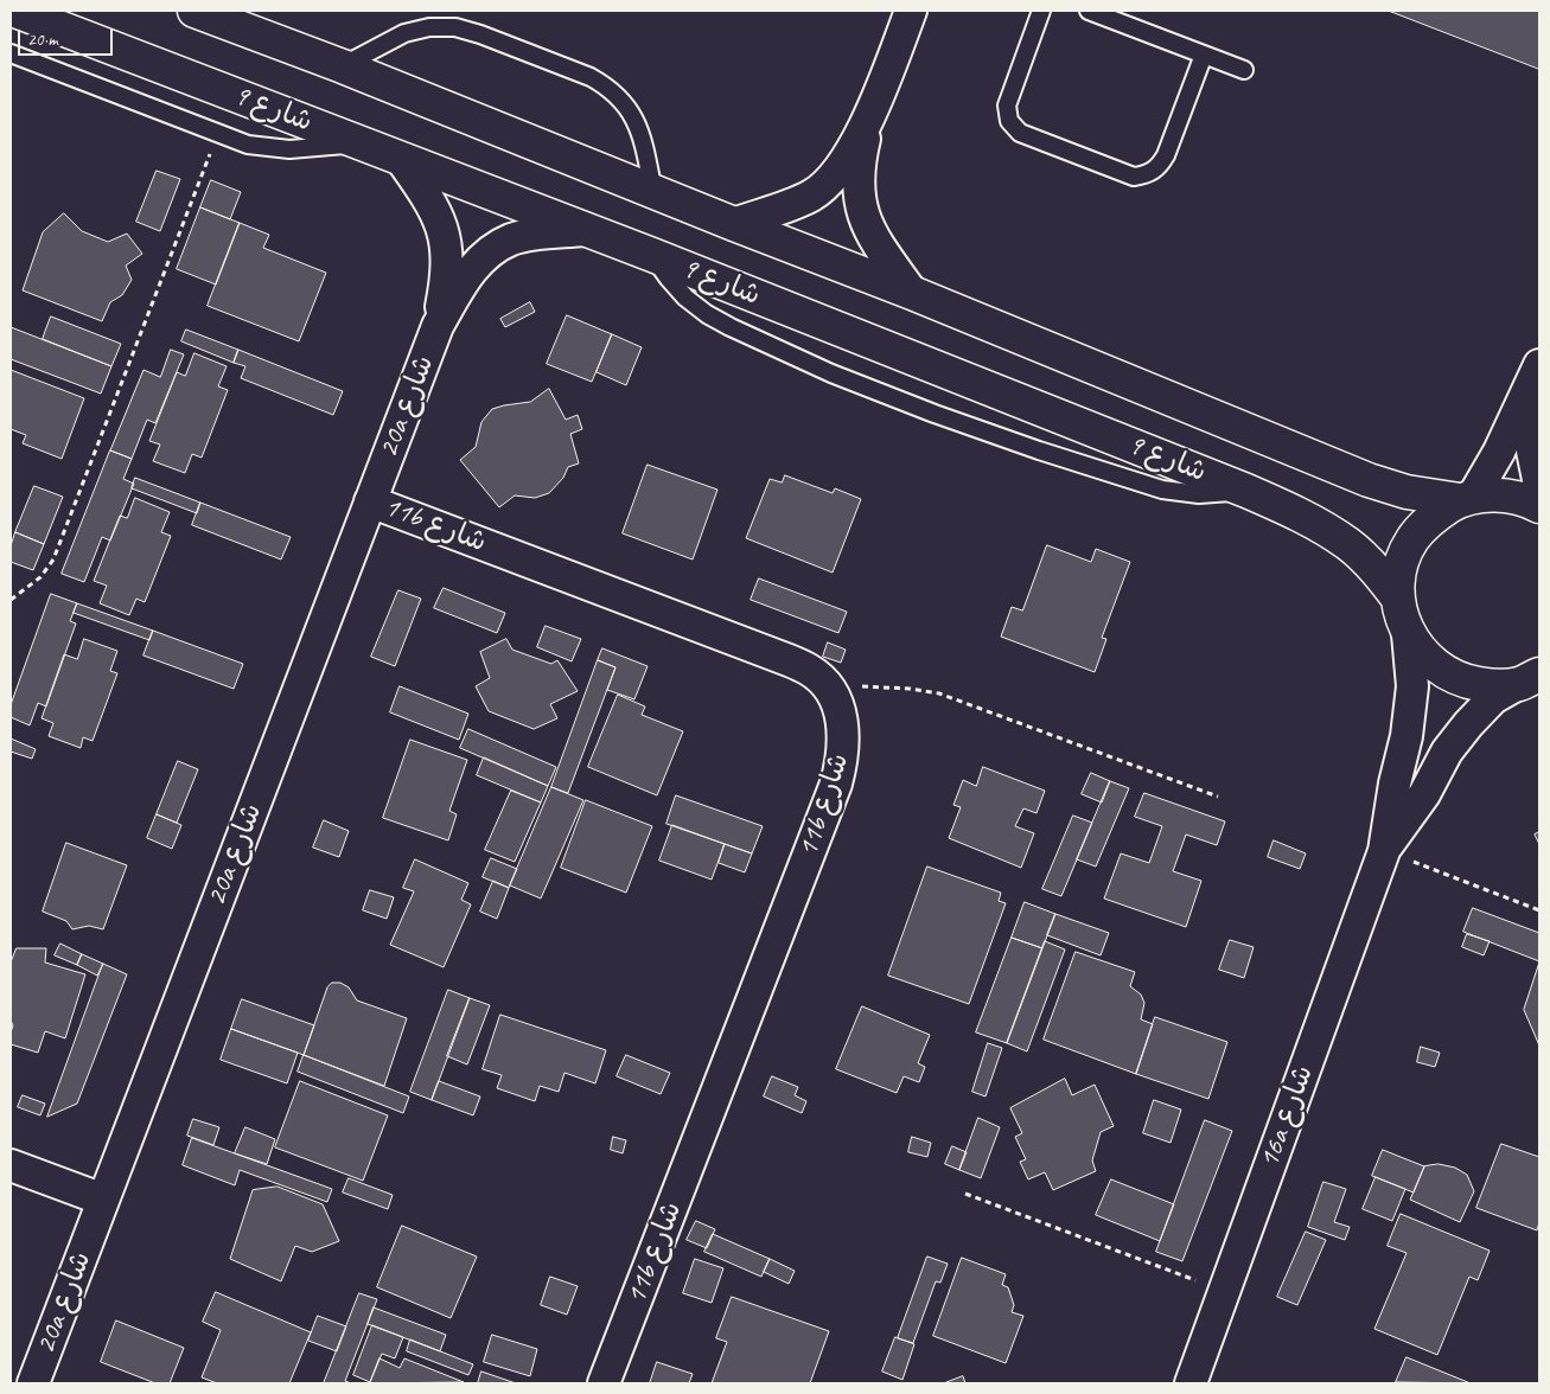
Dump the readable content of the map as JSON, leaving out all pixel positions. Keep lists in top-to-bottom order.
{
  "streets": {
    "street": [
      "شارع 9",
      "20a شارع",
      "11b شارع",
      "16a شارع"
    ]
  },
  "crossings": [
    ["شارع 9", "20a شارع"],
    ["20a شارع", "11b شارع"]
  ],
  "scale_bar": "20 m"
}
